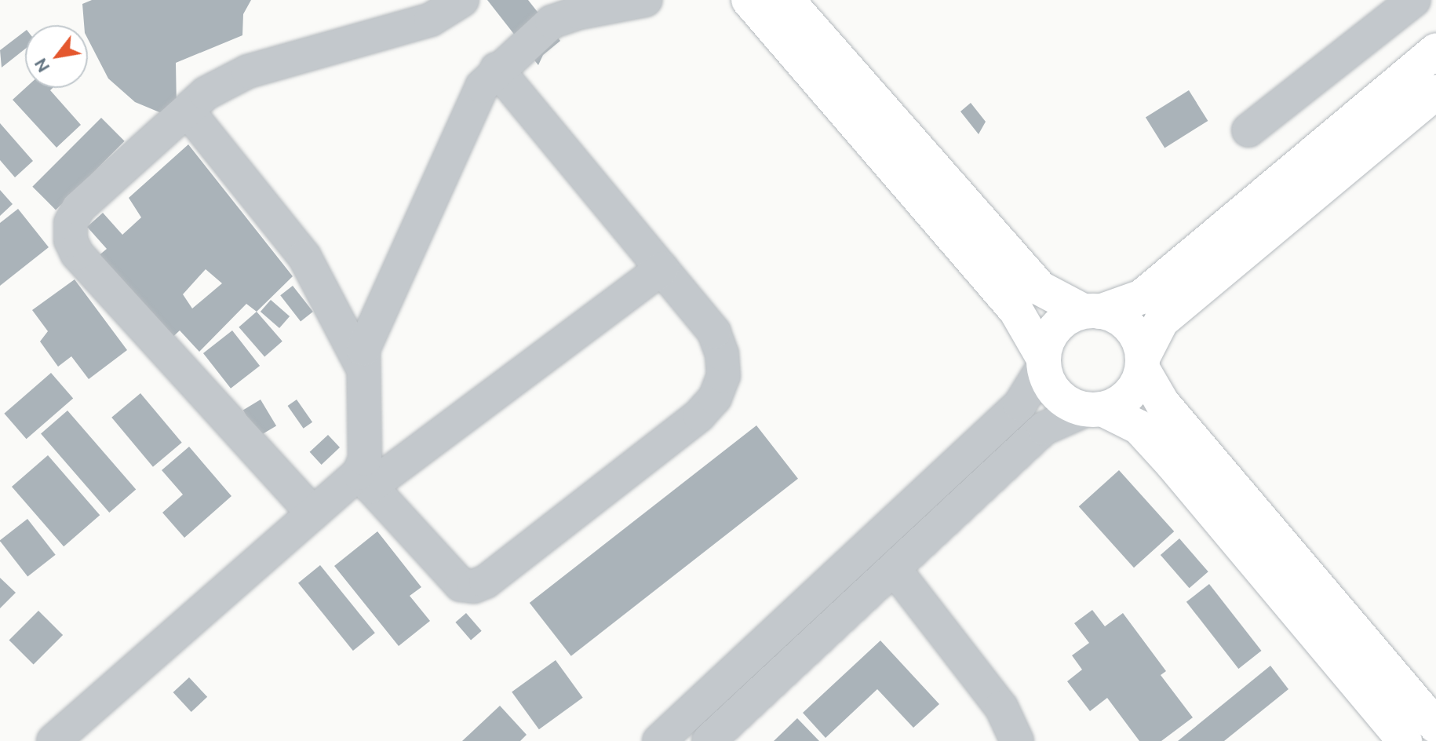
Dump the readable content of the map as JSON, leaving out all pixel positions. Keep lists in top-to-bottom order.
{
  "north": "bottom left"
}
